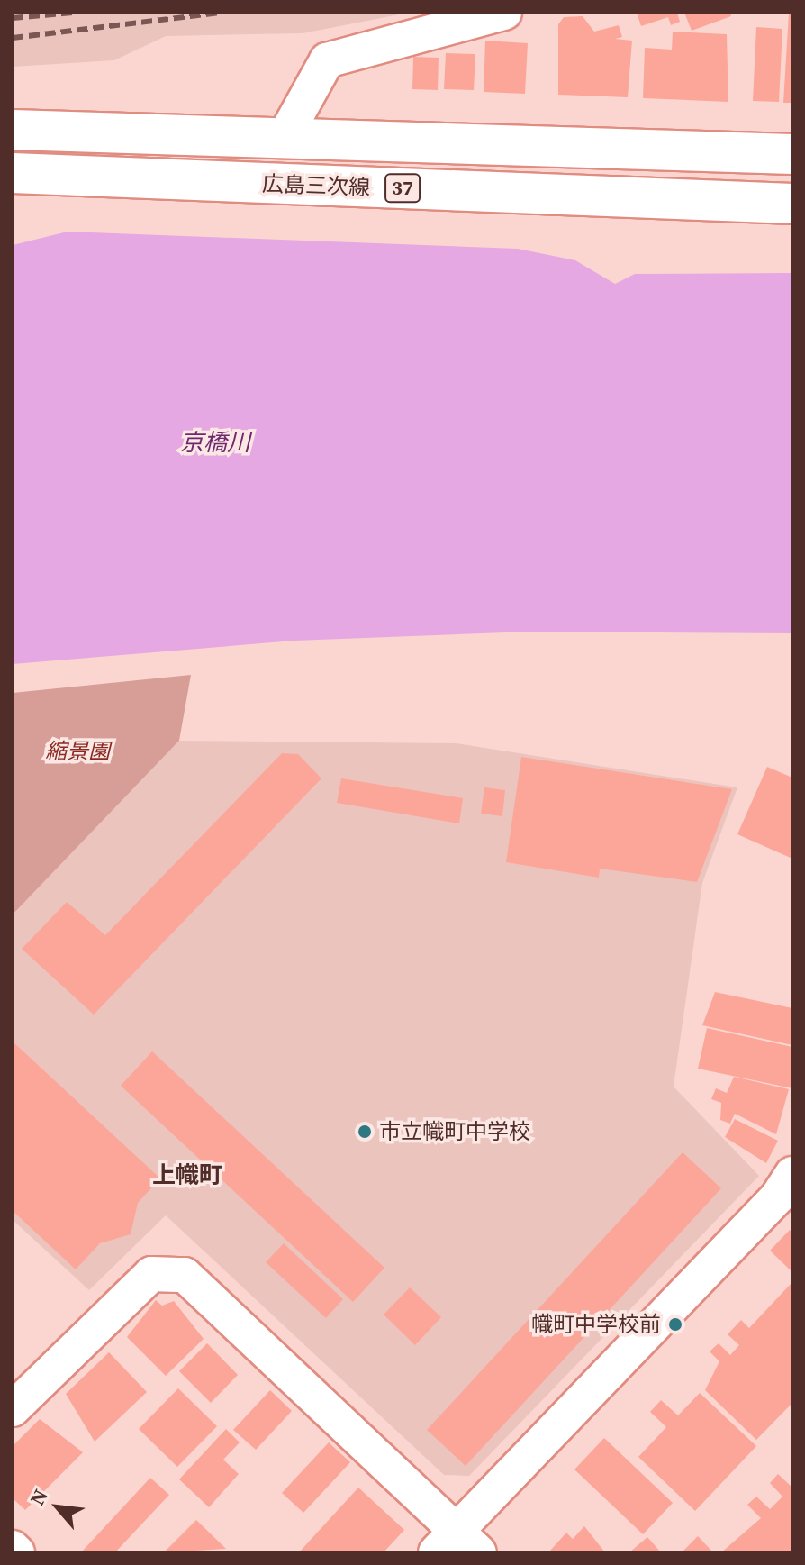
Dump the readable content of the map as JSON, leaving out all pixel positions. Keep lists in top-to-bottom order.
{
  "streets": {
    "main road": ["広島三次線", "37"]
  },
  "districts": ["上幟町"],
  "water": ["京橋川"],
  "parks": ["縮景園"],
  "places": ["市立幟町中学校", "幟町中学校前"],
  "north": "top left"
}
